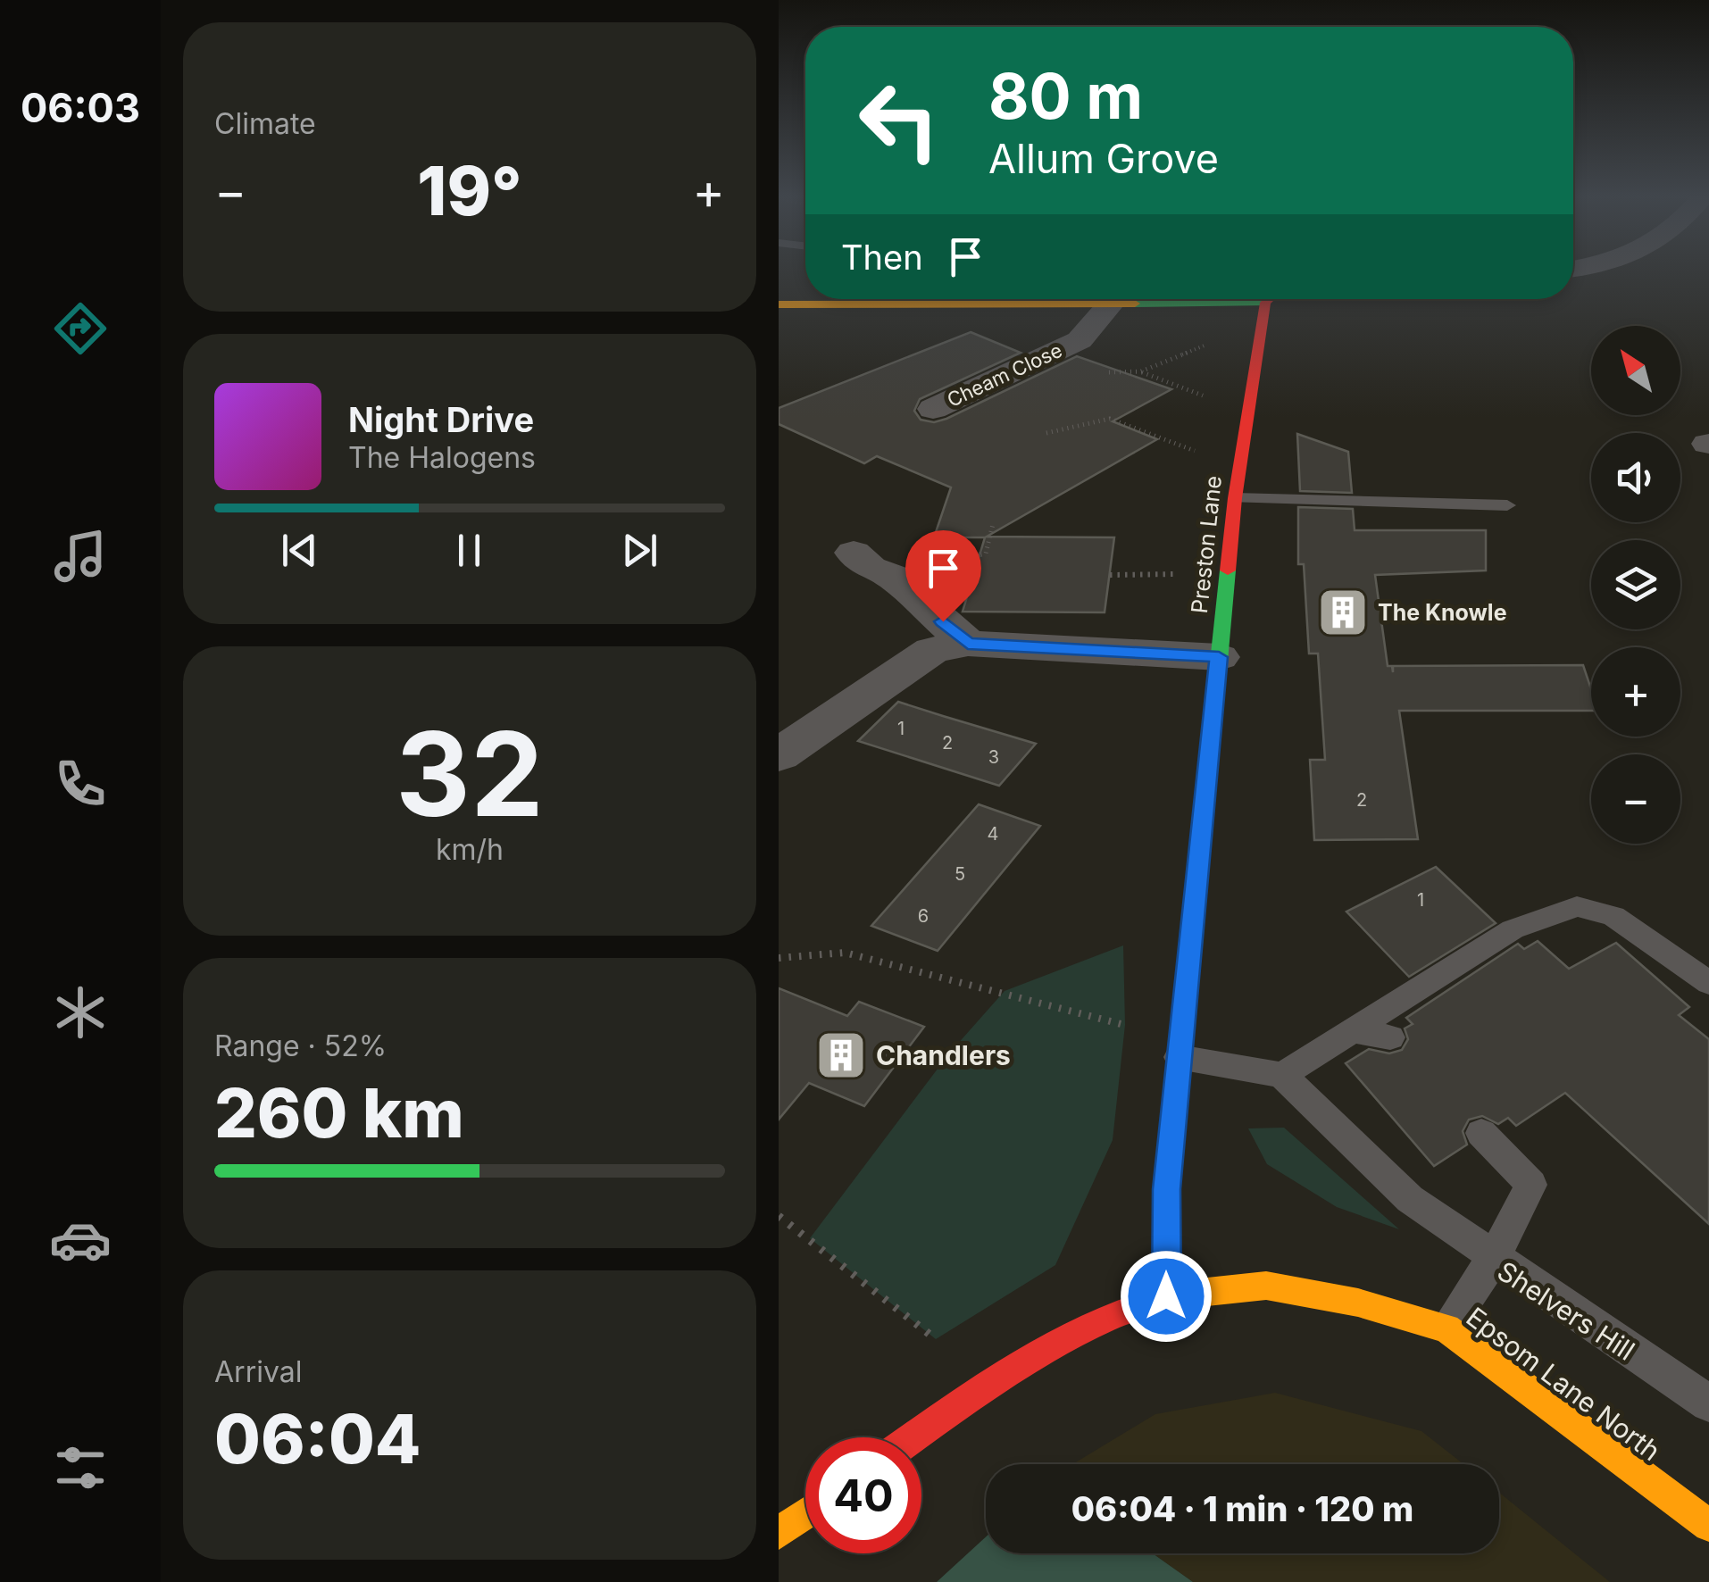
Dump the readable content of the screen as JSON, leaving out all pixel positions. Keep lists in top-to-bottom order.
{
  "streets": {
    "street": ["Cheam Close", "Preston Lane", "Epsom Lane North"],
    "lane": ["Shelvers Hill"]
  },
  "crossings": [
    ["Preston Lane", "Epsom Lane North"],
    ["Shelvers Hill", "Epsom Lane North"]
  ],
  "places": {
    "building": ["The Knowle", "Chandlers"]
  },
  "house_numbers": [
    "1",
    "2",
    "3",
    "2",
    "4",
    "5",
    "1",
    "6"
  ],
  "north": "top left",
  "page": {
    "tabs": "06:03",
    "tile": [
      "Climate",
      ["32", "km/h"],
      ["Range · 52%", "260 km"],
      ["Arrival", "06:04"]
    ],
    "turn": ["80 m", "Allum Grove"],
    "heat": ["−", "19°", "+"],
    "then": "Then",
    "map_buttons": ["+", "−"],
    "song": ["Night Drive", "The Halogens"],
    "limit": "40",
    "trip": "06:04 · 1 min · 120 m"
  }
}
